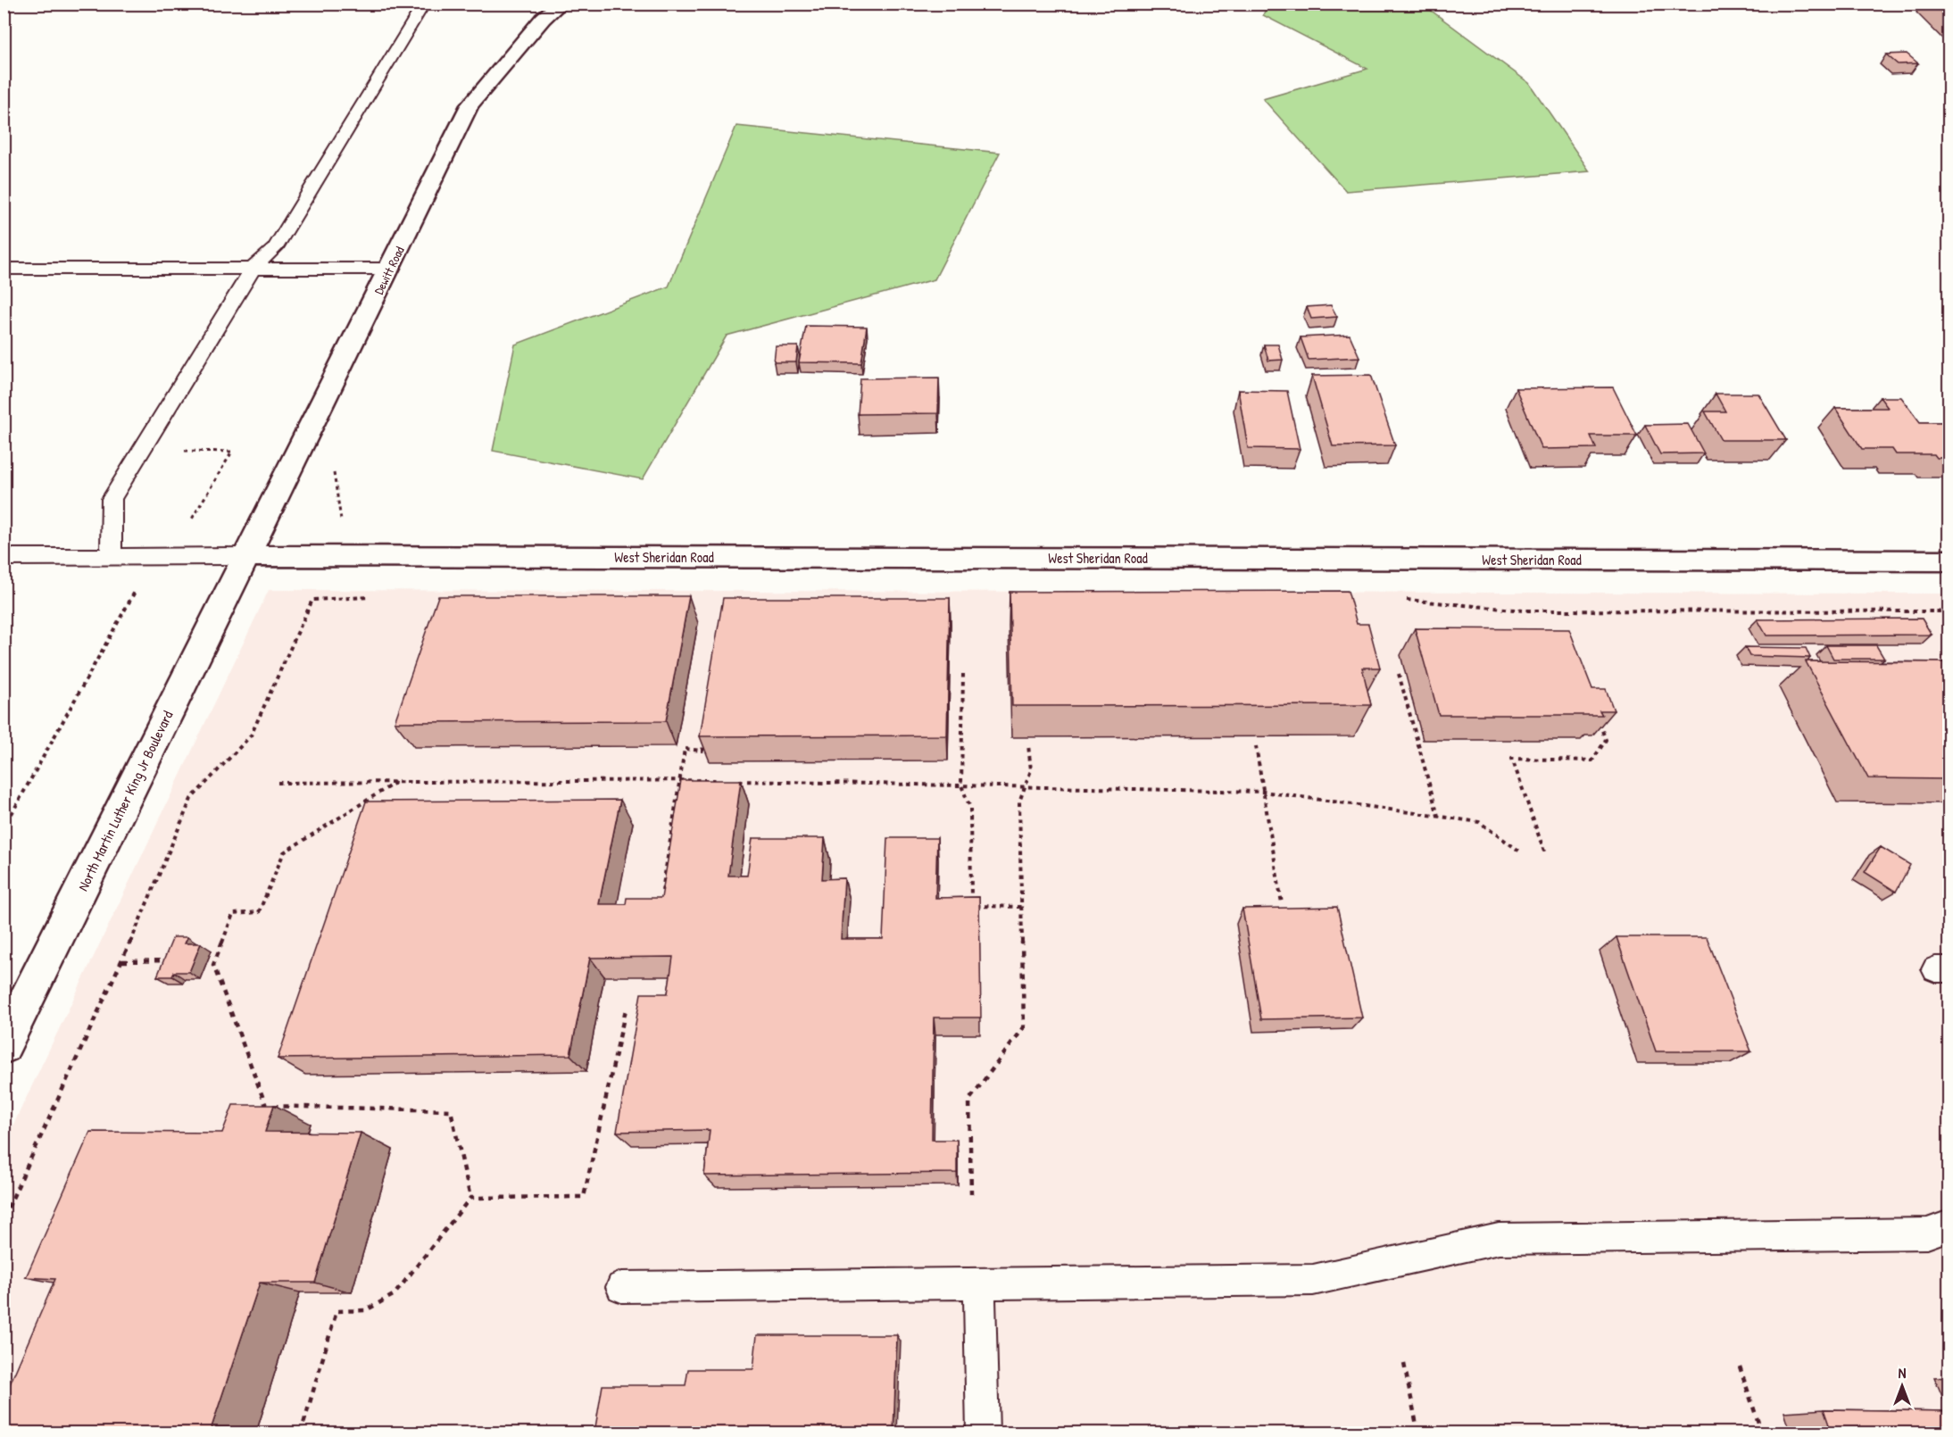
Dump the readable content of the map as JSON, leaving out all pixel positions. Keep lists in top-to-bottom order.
{
  "streets": {
    "street": ["Dewitt Road", "West Sheridan Road", "North Martin Luther King Jr Boulevard"]
  },
  "crossings": [
    ["Dewitt Road", "West Sheridan Road"],
    ["Dewitt Road", "North Martin Luther King Jr Boulevard"],
    ["West Sheridan Road", "North Martin Luther King Jr Boulevard"]
  ],
  "north": "top"
}
